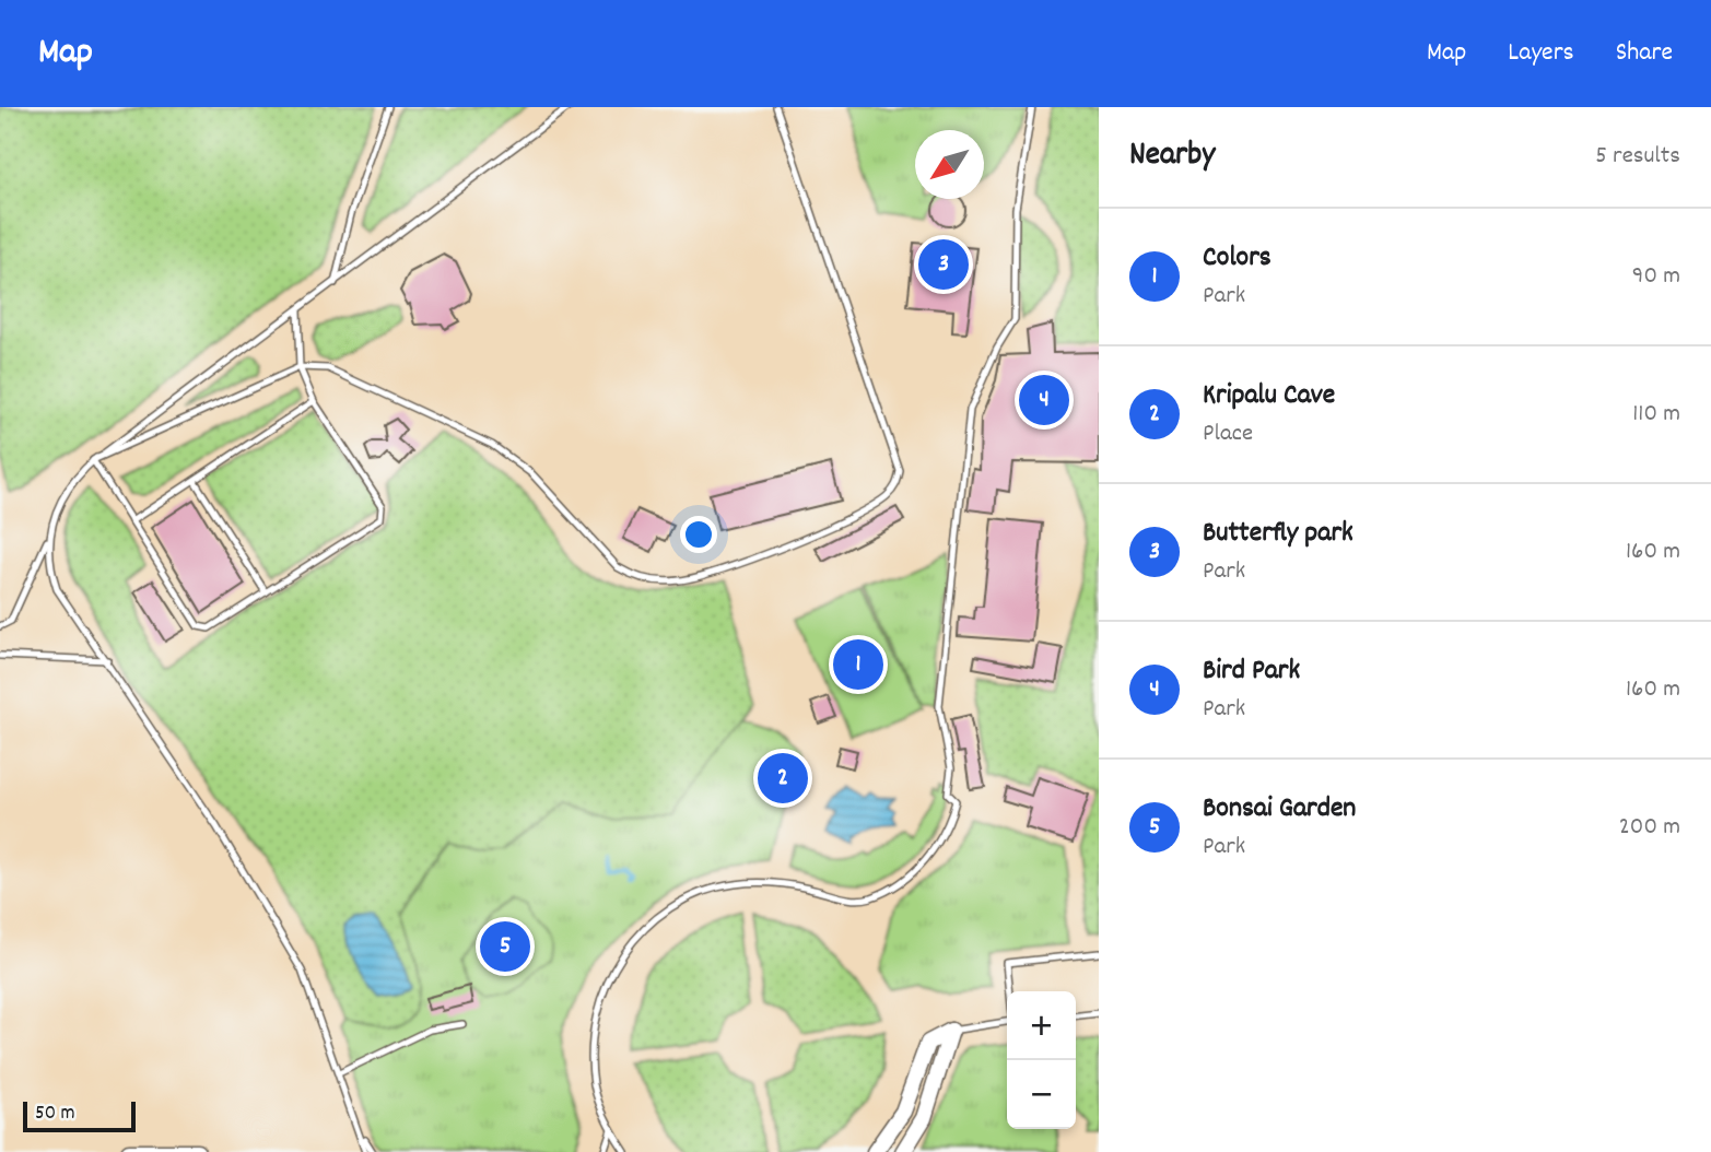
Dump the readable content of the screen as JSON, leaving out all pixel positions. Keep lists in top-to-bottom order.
{
  "scale_bar": "50 m",
  "north": "bottom left",
  "page": {
    "header": "Map",
    "nav": ["Map", "Layers", "Share"],
    "heading": ["Nearby", "5 results"],
    "list": [
      {
        "mark": "1",
        "name": "Colors",
        "note": "Park",
        "value": "90 m"
      },
      {
        "mark": "2",
        "name": "Kripalu Cave",
        "note": "Place",
        "value": "110 m"
      },
      {
        "mark": "3",
        "name": "Butterfly park",
        "note": "Park",
        "value": "160 m"
      },
      {
        "mark": "4",
        "name": "Bird Park",
        "note": "Park",
        "value": "160 m"
      },
      {
        "mark": "5",
        "name": "Bonsai Garden",
        "note": "Park",
        "value": "200 m"
      }
    ],
    "pins": [
      "3",
      "4",
      "1",
      "2",
      "5"
    ],
    "map_buttons": ["+", "−"],
    "scale": "50 m"
  }
}
